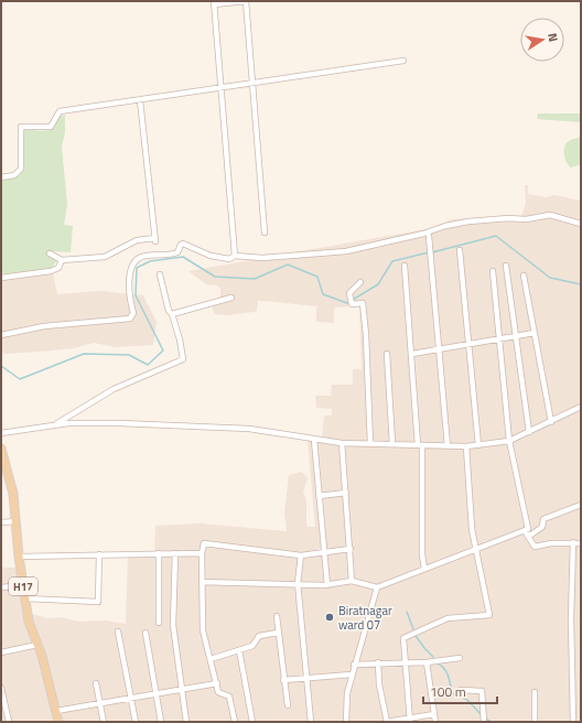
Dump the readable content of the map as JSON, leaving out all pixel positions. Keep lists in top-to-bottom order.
{
  "streets": {
    "main road": ["H17"]
  },
  "places": ["Biratnagar ward 07"],
  "scale_bar": "100 m",
  "north": "right"
}
